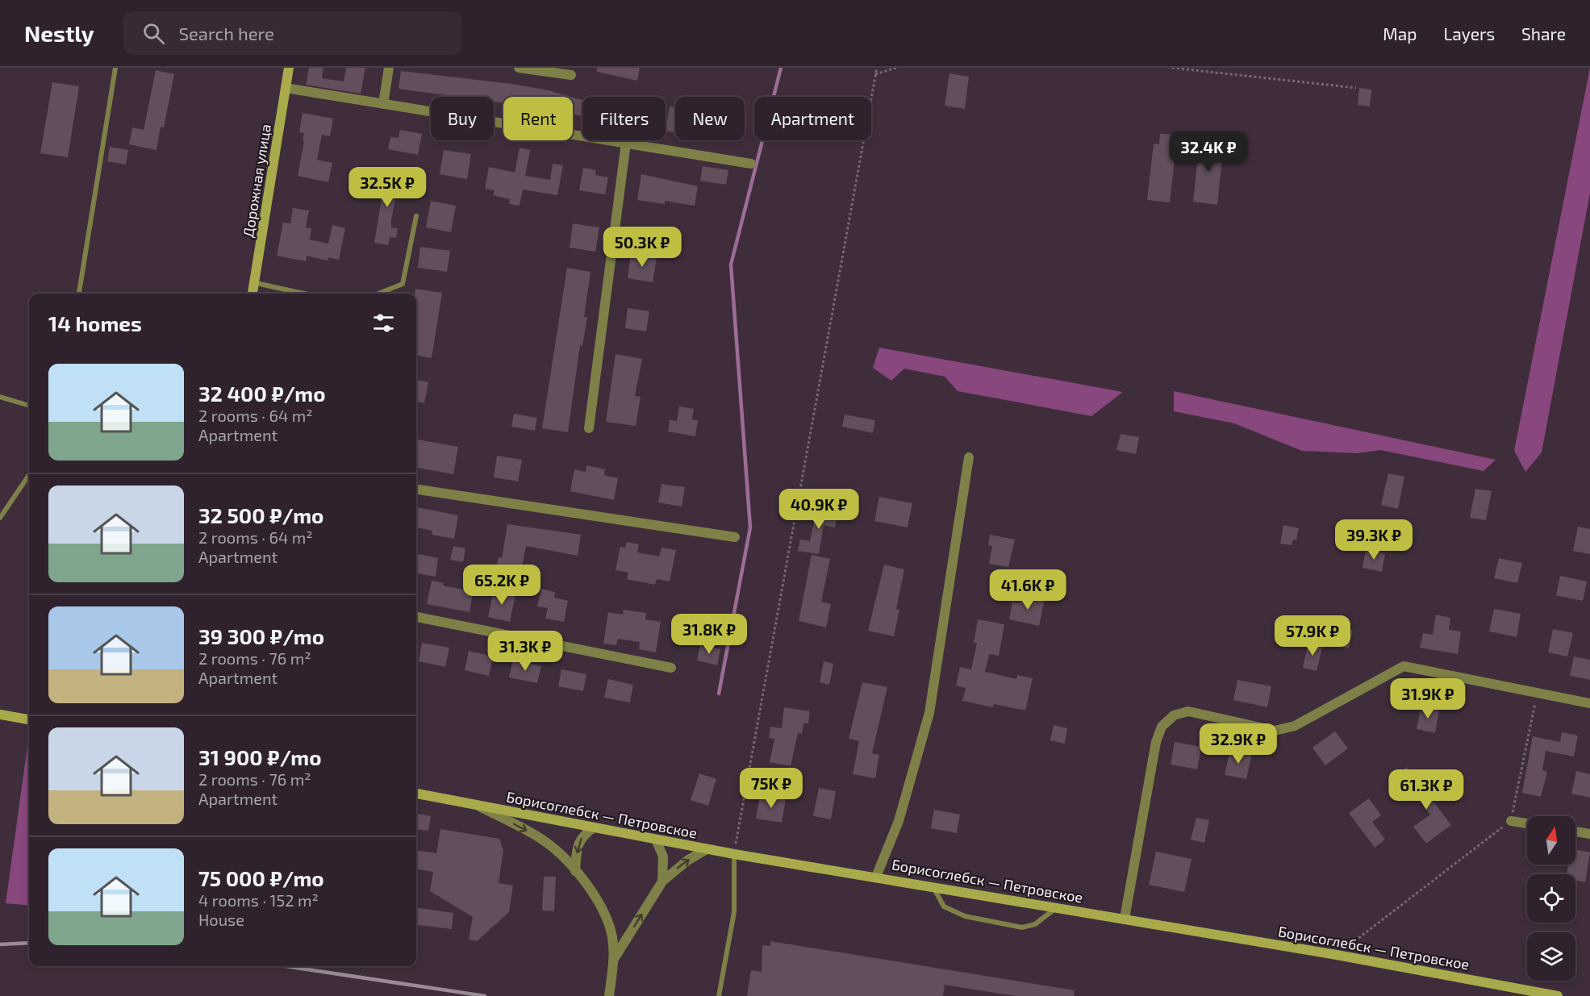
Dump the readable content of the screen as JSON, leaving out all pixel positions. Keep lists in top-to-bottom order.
{
  "streets": {
    "street": ["Дорожная улица", "Борисоглебск — Петровское"]
  },
  "north": "top",
  "page": {
    "header": "Nestly",
    "search": "Search here",
    "nav": ["Map", "Layers", "Share"],
    "chip": [
      "Buy",
      "Rent",
      "Filters",
      "New",
      "Apartment"
    ],
    "price": [
      "32.4K ₽",
      "32.5K ₽",
      "50.3K ₽",
      "40.9K ₽",
      "39.3K ₽",
      "65.2K ₽",
      "41.6K ₽",
      "31.8K ₽",
      "57.9K ₽",
      "31.3K ₽",
      "31.9K ₽",
      "32.9K ₽",
      "75K ₽",
      "61.3K ₽"
    ],
    "heading": "14 homes",
    "list": [
      {
        "name": "32 400 ₽/mo",
        "note": "2 rooms · 64 m² · Apartment"
      },
      {
        "name": "32 500 ₽/mo",
        "note": "2 rooms · 64 m² · Apartment"
      },
      {
        "name": "39 300 ₽/mo",
        "note": "2 rooms · 76 m² · Apartment"
      },
      {
        "name": "31 900 ₽/mo",
        "note": "2 rooms · 76 m² · Apartment"
      },
      {
        "name": "75 000 ₽/mo",
        "note": "4 rooms · 152 m² · House"
      }
    ]
  }
}
